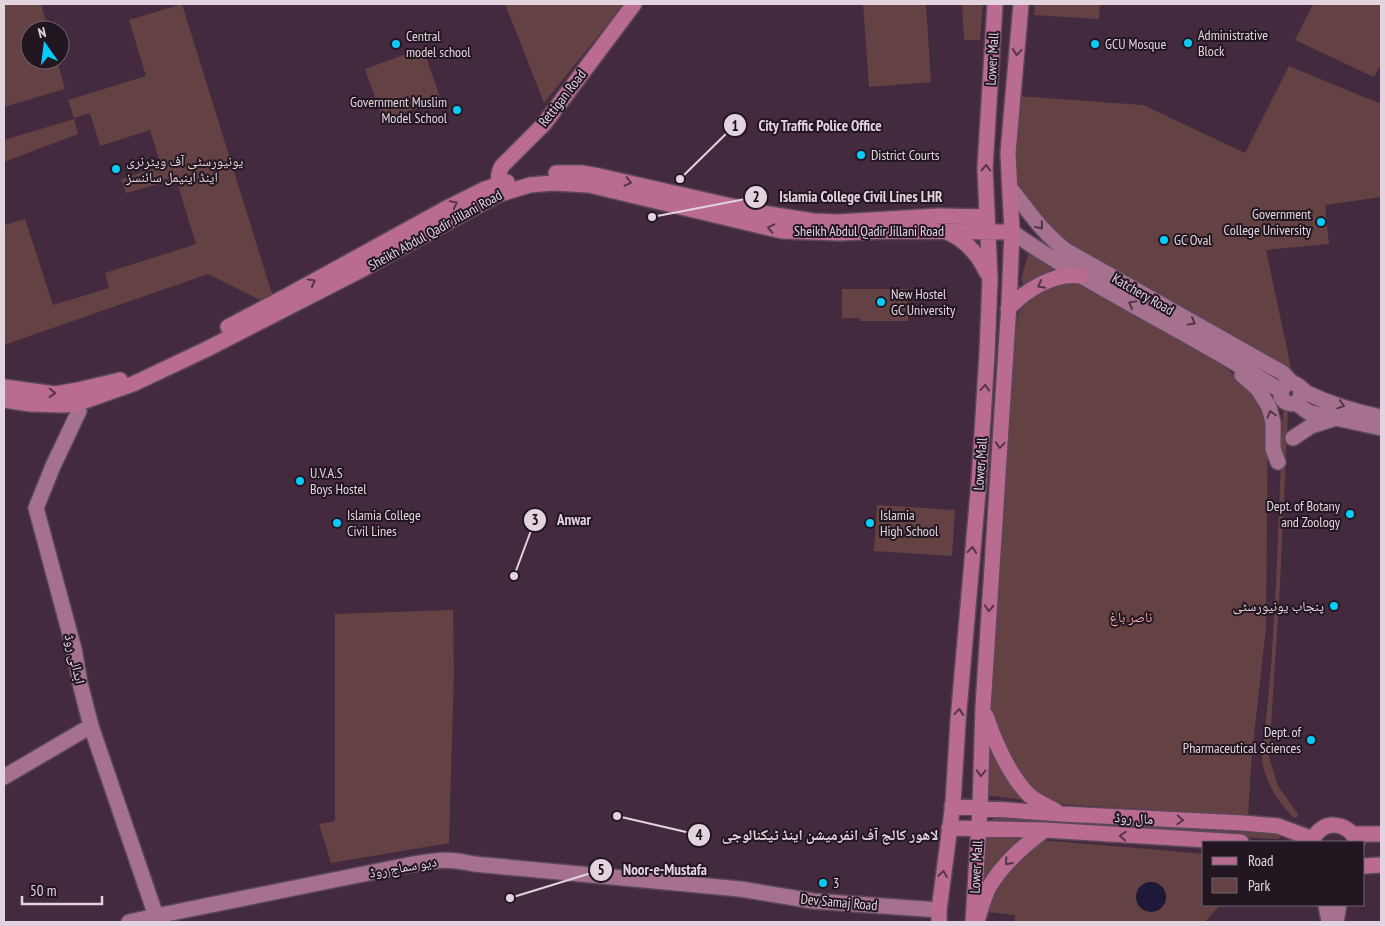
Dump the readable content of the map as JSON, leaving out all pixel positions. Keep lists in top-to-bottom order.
{
  "streets": {
    "main road": [
      "Lower Mall",
      "Rettigan Road",
      "Sheikh Abdul Qadir Jillani Road",
      "Katchery Road",
      "ابدالی روڈ",
      "مال روڈ",
      "دیو سماج روڈ",
      "Dev Samaj Road"
    ]
  },
  "crossings": [
    ["Lower Mall", "Sheikh Abdul Qadir Jillani Road"],
    ["Lower Mall", "Katchery Road"],
    ["Lower Mall", "مال روڈ"],
    ["Lower Mall", "Dev Samaj Road"],
    ["Rettigan Road", "Sheikh Abdul Qadir Jillani Road"],
    ["Sheikh Abdul Qadir Jillani Road", "Katchery Road"],
    ["Sheikh Abdul Qadir Jillani Road", "ابدالی روڈ"],
    ["ابدالی روڈ", "دیو سماج روڈ"],
    ["دیو سماج روڈ", "Dev Samaj Road"]
  ],
  "parks": ["ناصر باغ"],
  "places": [
    "Administrative Block",
    "Central model school",
    "GCU Mosque",
    "Government Muslim Model School",
    "District Courts",
    "یونیورسٹی آف ویٹرنری اینڈ اینیمل سائنسز",
    "City Traffic Police Office",
    "Islamia College Civil Lines LHR",
    "Government College University",
    "GC Oval",
    "New Hostel GC University",
    "U.V.A.S Boys Hostel",
    "Dept. of Botany and Zoology",
    "Islamia College Civil Lines",
    "Islamia High School",
    "Anwar",
    "پنجاب یونیورسٹی",
    "Dept. of Pharmaceutical Sciences",
    "لاھور کالج آف انفرمیشن اینڈ ٹیکنالوجی",
    "3",
    "Noor-e-Mustafa"
  ],
  "legend": ["Road", "Park"],
  "scale_bar": "50 m",
  "north": "top"
}
